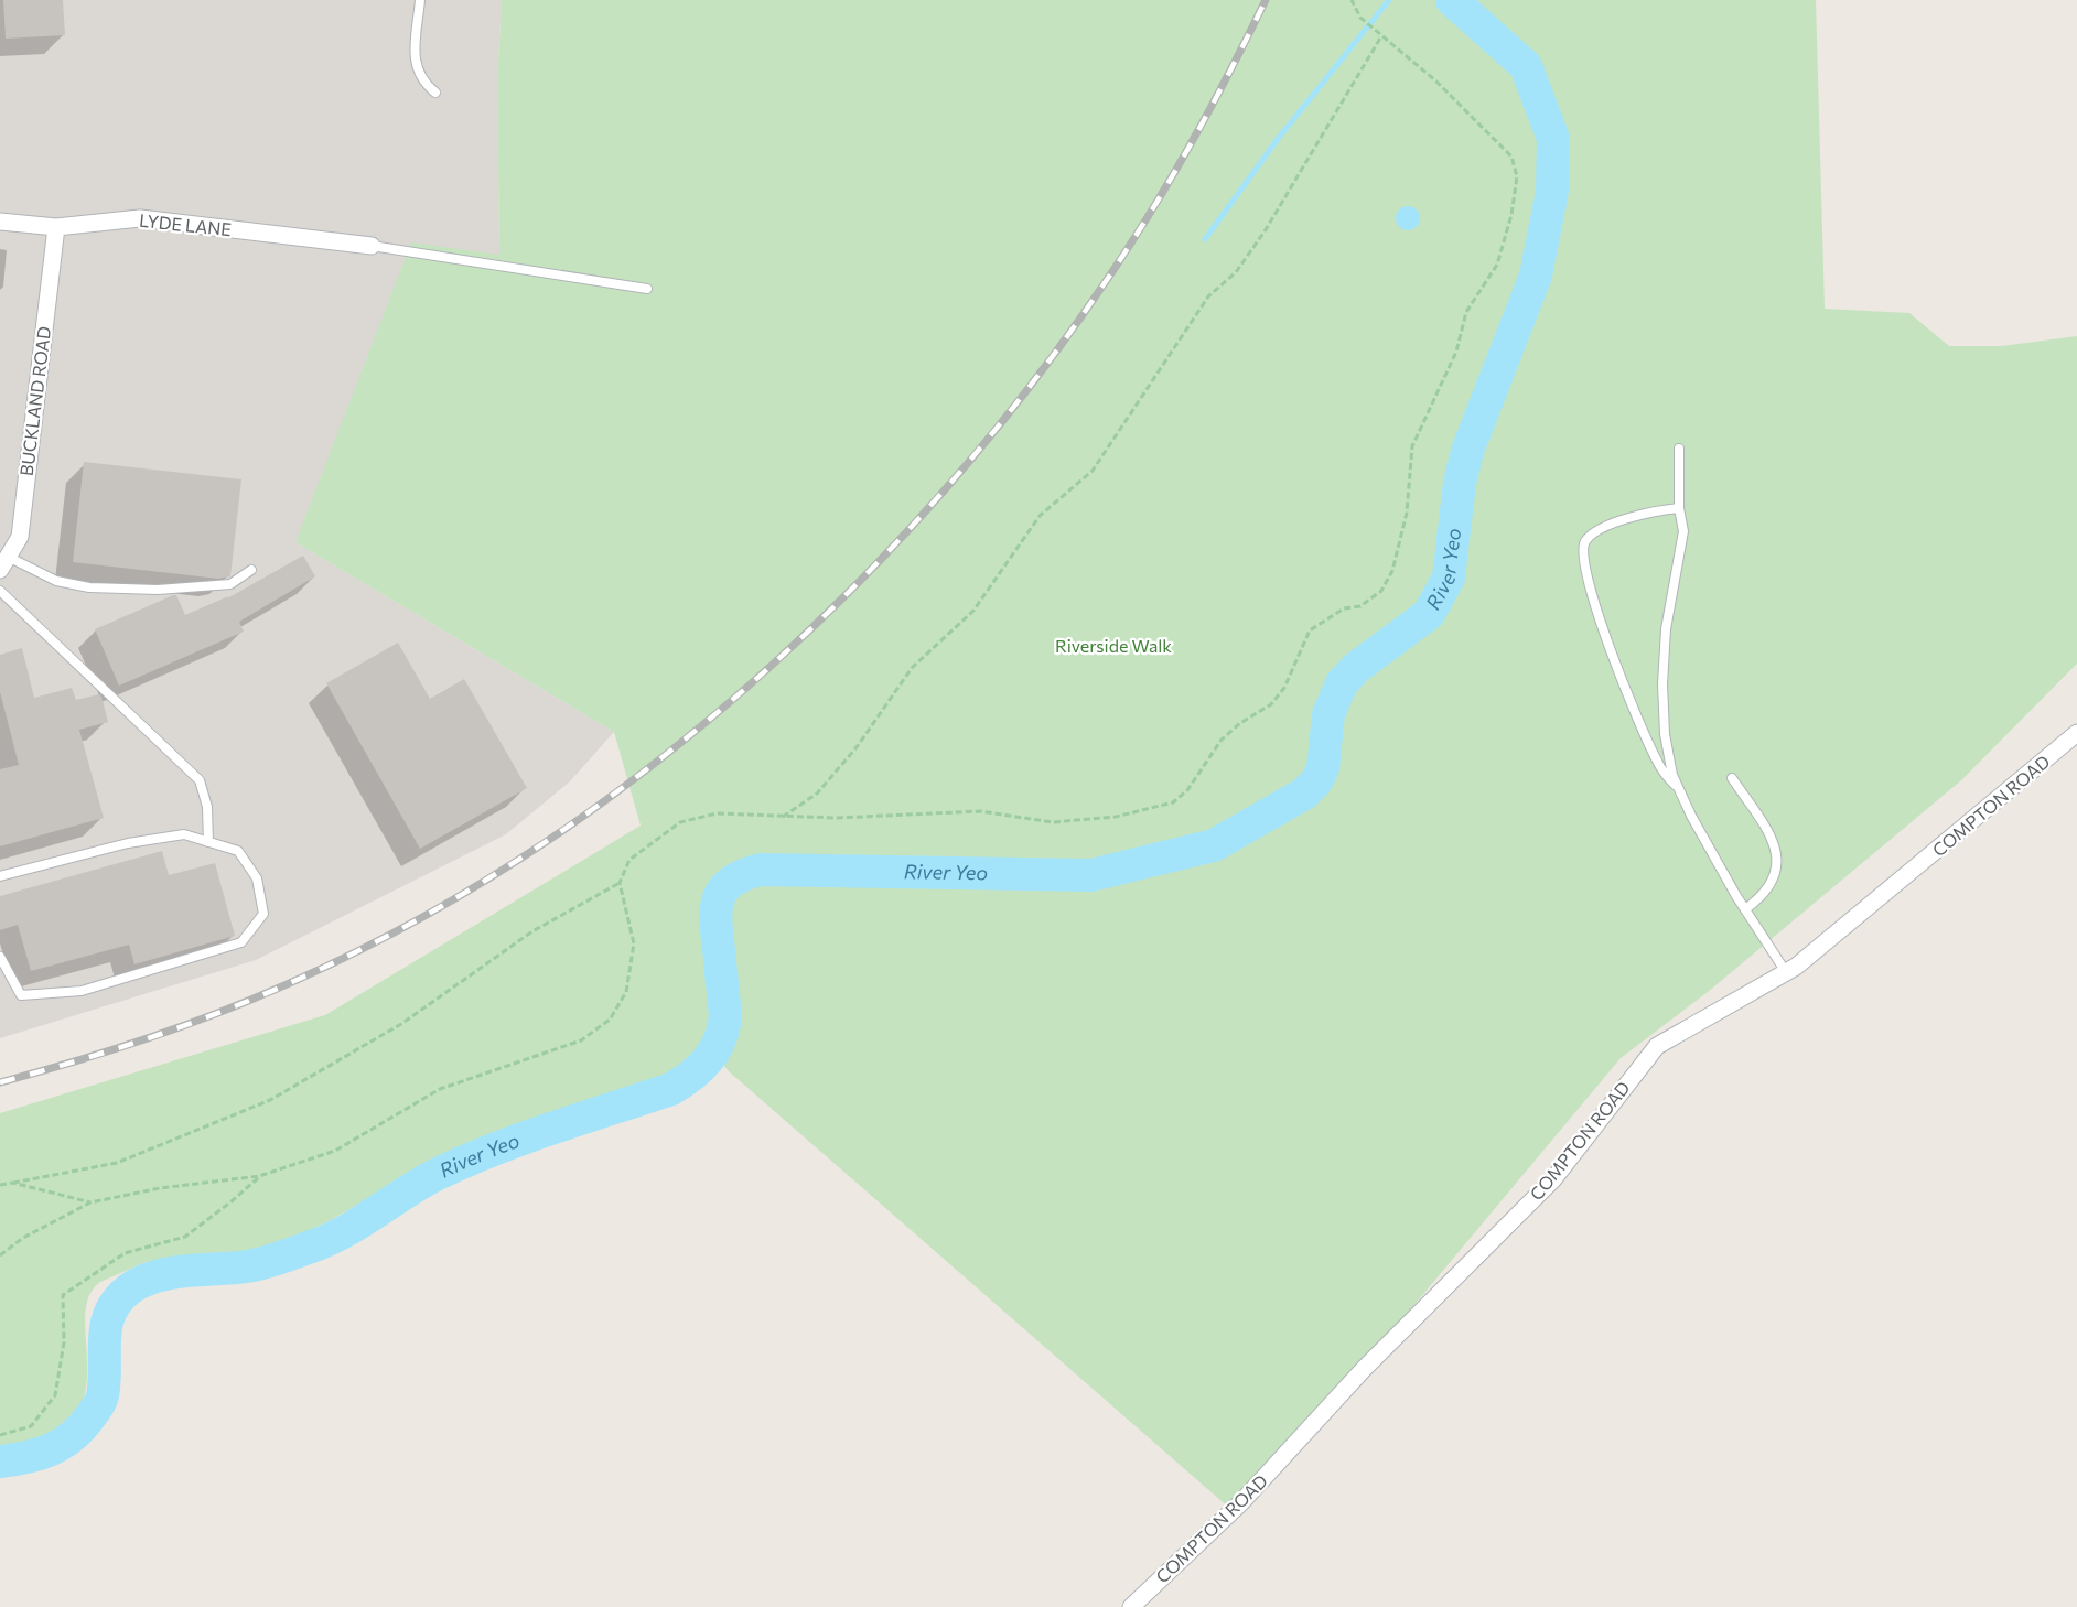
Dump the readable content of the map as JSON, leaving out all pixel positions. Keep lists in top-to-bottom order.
{
  "streets": {
    "street": ["LYDE LANE", "BUCKLAND ROAD", "COMPTON ROAD"]
  },
  "crossings": [
    ["LYDE LANE", "BUCKLAND ROAD"]
  ],
  "water": ["River Yeo"],
  "parks": ["Riverside Walk"]
}
